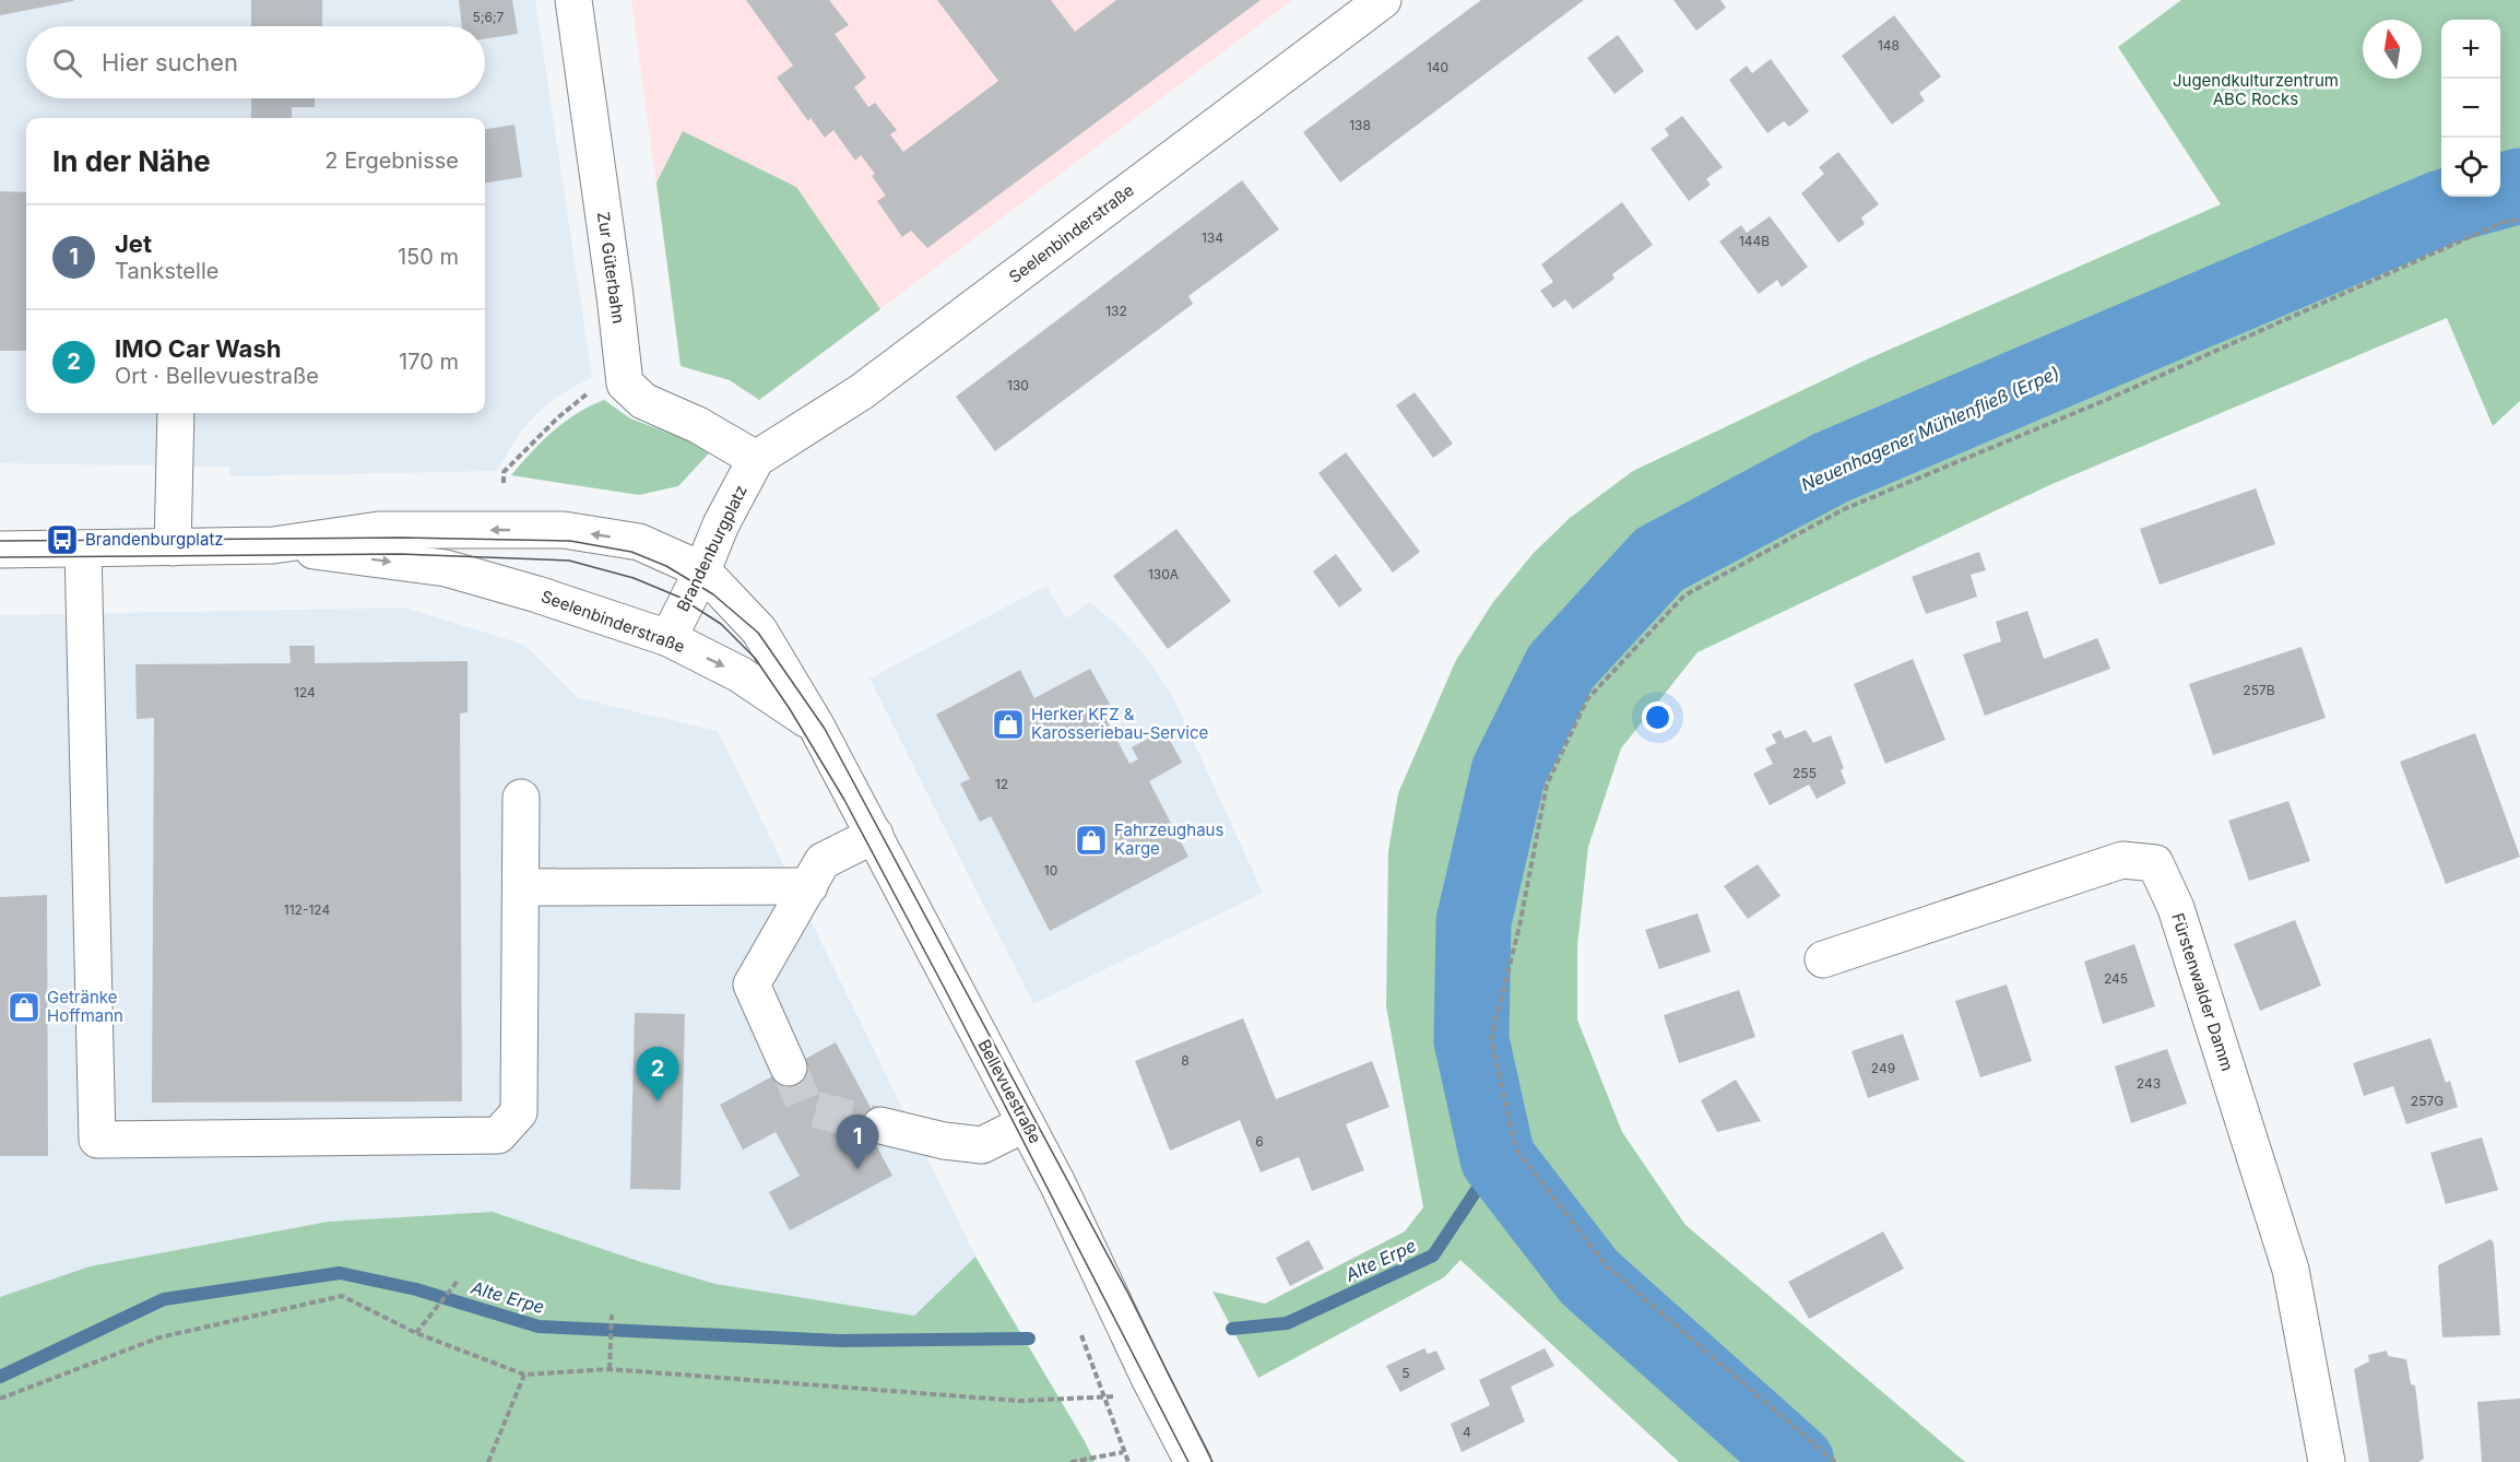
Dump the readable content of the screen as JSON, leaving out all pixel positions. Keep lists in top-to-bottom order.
{
  "streets": {
    "street": [
      "Seelenbinderstraße",
      "Zur Güterbahn",
      "Brandenburgplatz",
      "Fürstenwalder Damm",
      "Bellevuestraße"
    ]
  },
  "crossings": [
    ["Seelenbinderstraße", "Brandenburgplatz"],
    ["Seelenbinderstraße", "Bellevuestraße"]
  ],
  "water": ["Neuenhagener Mühlenfließ (Erpe)", "Alte Erpe"],
  "parks": ["Jugendkulturzentrum ABC Rocks"],
  "places": {
    "bus stop": ["Brandenburgplatz"],
    "shop": ["Herker KFZ & Karosseriebau-Service", "Fahrzeughaus Karge", "Getränke Hoffmann"]
  },
  "house_numbers": [
    "5;6;7",
    "148",
    "140",
    "138",
    "134",
    "144B",
    "132",
    "130",
    "130A",
    "257B",
    "124",
    "255",
    "12",
    "10",
    "112-124",
    "245",
    "8",
    "249",
    "243",
    "257G",
    "6",
    "5",
    "4"
  ],
  "north": "top",
  "page": {
    "map_buttons": ["+", "−"],
    "search": "Hier suchen",
    "heading": ["In der Nähe", "2 Ergebnisse"],
    "list": [
      {
        "mark": "1",
        "name": "Jet",
        "note": "Tankstelle",
        "value": "150 m"
      },
      {
        "mark": "2",
        "name": "IMO Car Wash",
        "note": "Ort · Bellevuestraße",
        "value": "170 m"
      }
    ],
    "pins": ["2", "1"]
  }
}
